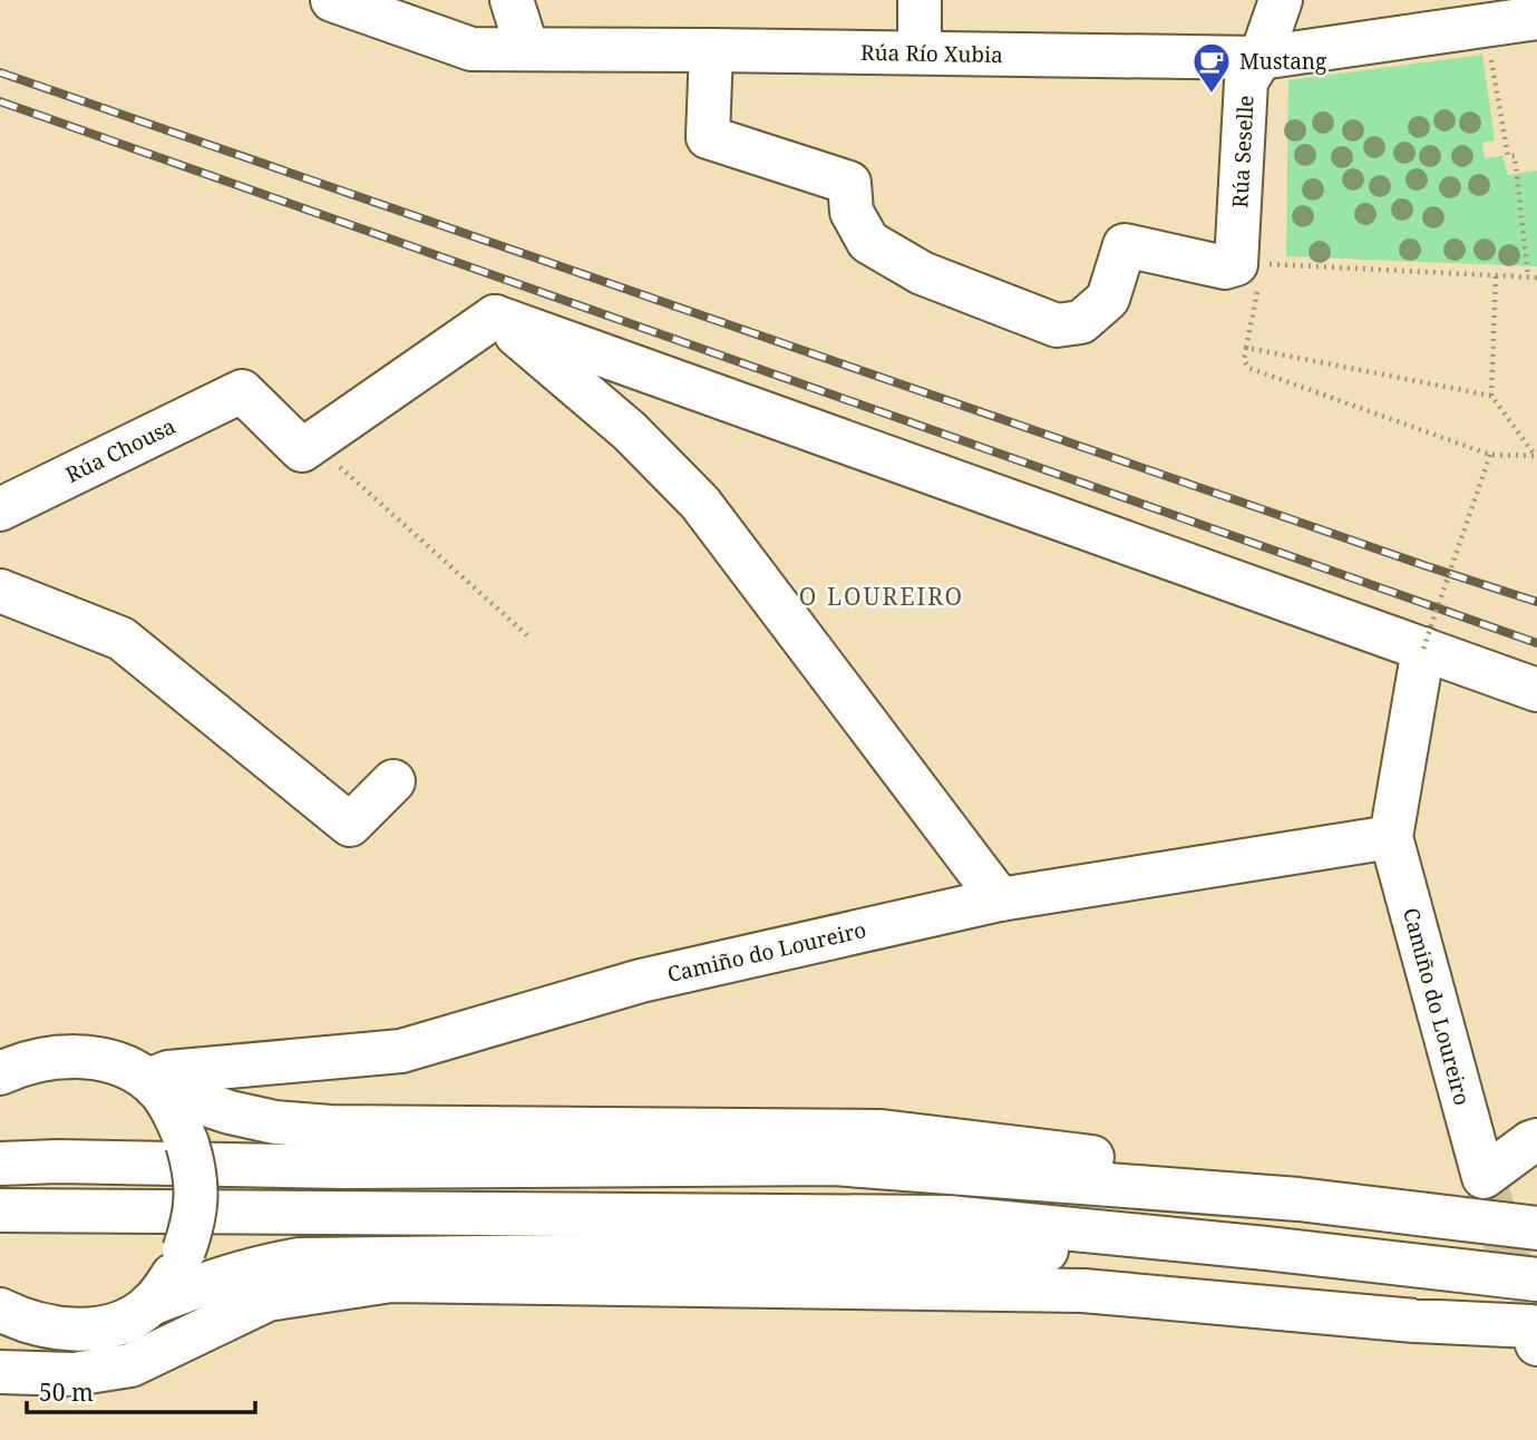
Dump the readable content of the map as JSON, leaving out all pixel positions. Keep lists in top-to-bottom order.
{
  "streets": {
    "main road": [
      "Rúa Río Xubia",
      "Rúa Seselle",
      "Rúa Chousa",
      "Camiño do Loureiro"
    ]
  },
  "crossings": [
    ["Rúa Río Xubia", "Rúa Seselle"]
  ],
  "districts": ["O LOUREIRO"],
  "places": {
    "cafe": ["Mustang"]
  },
  "scale_bar": "50 m"
}
